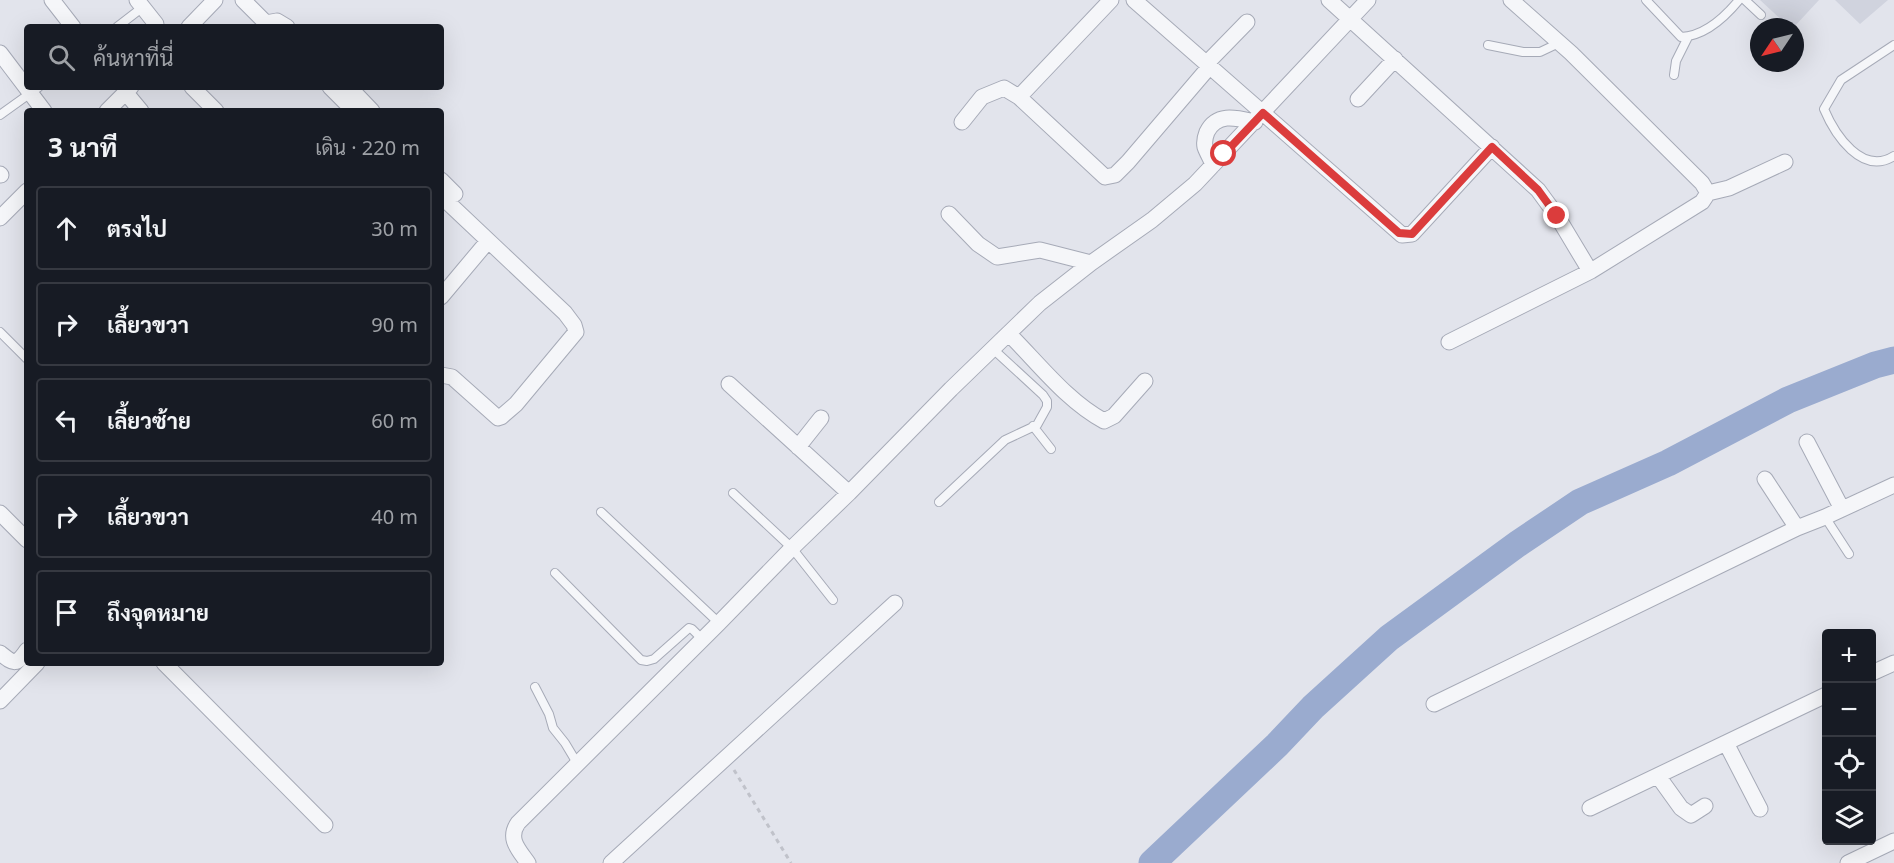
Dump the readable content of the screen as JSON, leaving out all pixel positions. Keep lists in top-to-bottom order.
{
  "north": "bottom left",
  "page": {
    "search": "ค้นหาที่นี่",
    "heading": ["3 นาที", "เดิน · 220 m"],
    "list": [
      ["ตรงไป", "30 m"],
      ["เลี้ยวขวา", "90 m"],
      ["เลี้ยวซ้าย", "60 m"],
      ["เลี้ยวขวา", "40 m"],
      "ถึงจุดหมาย"
    ],
    "map_buttons": ["+", "−"]
  }
}
